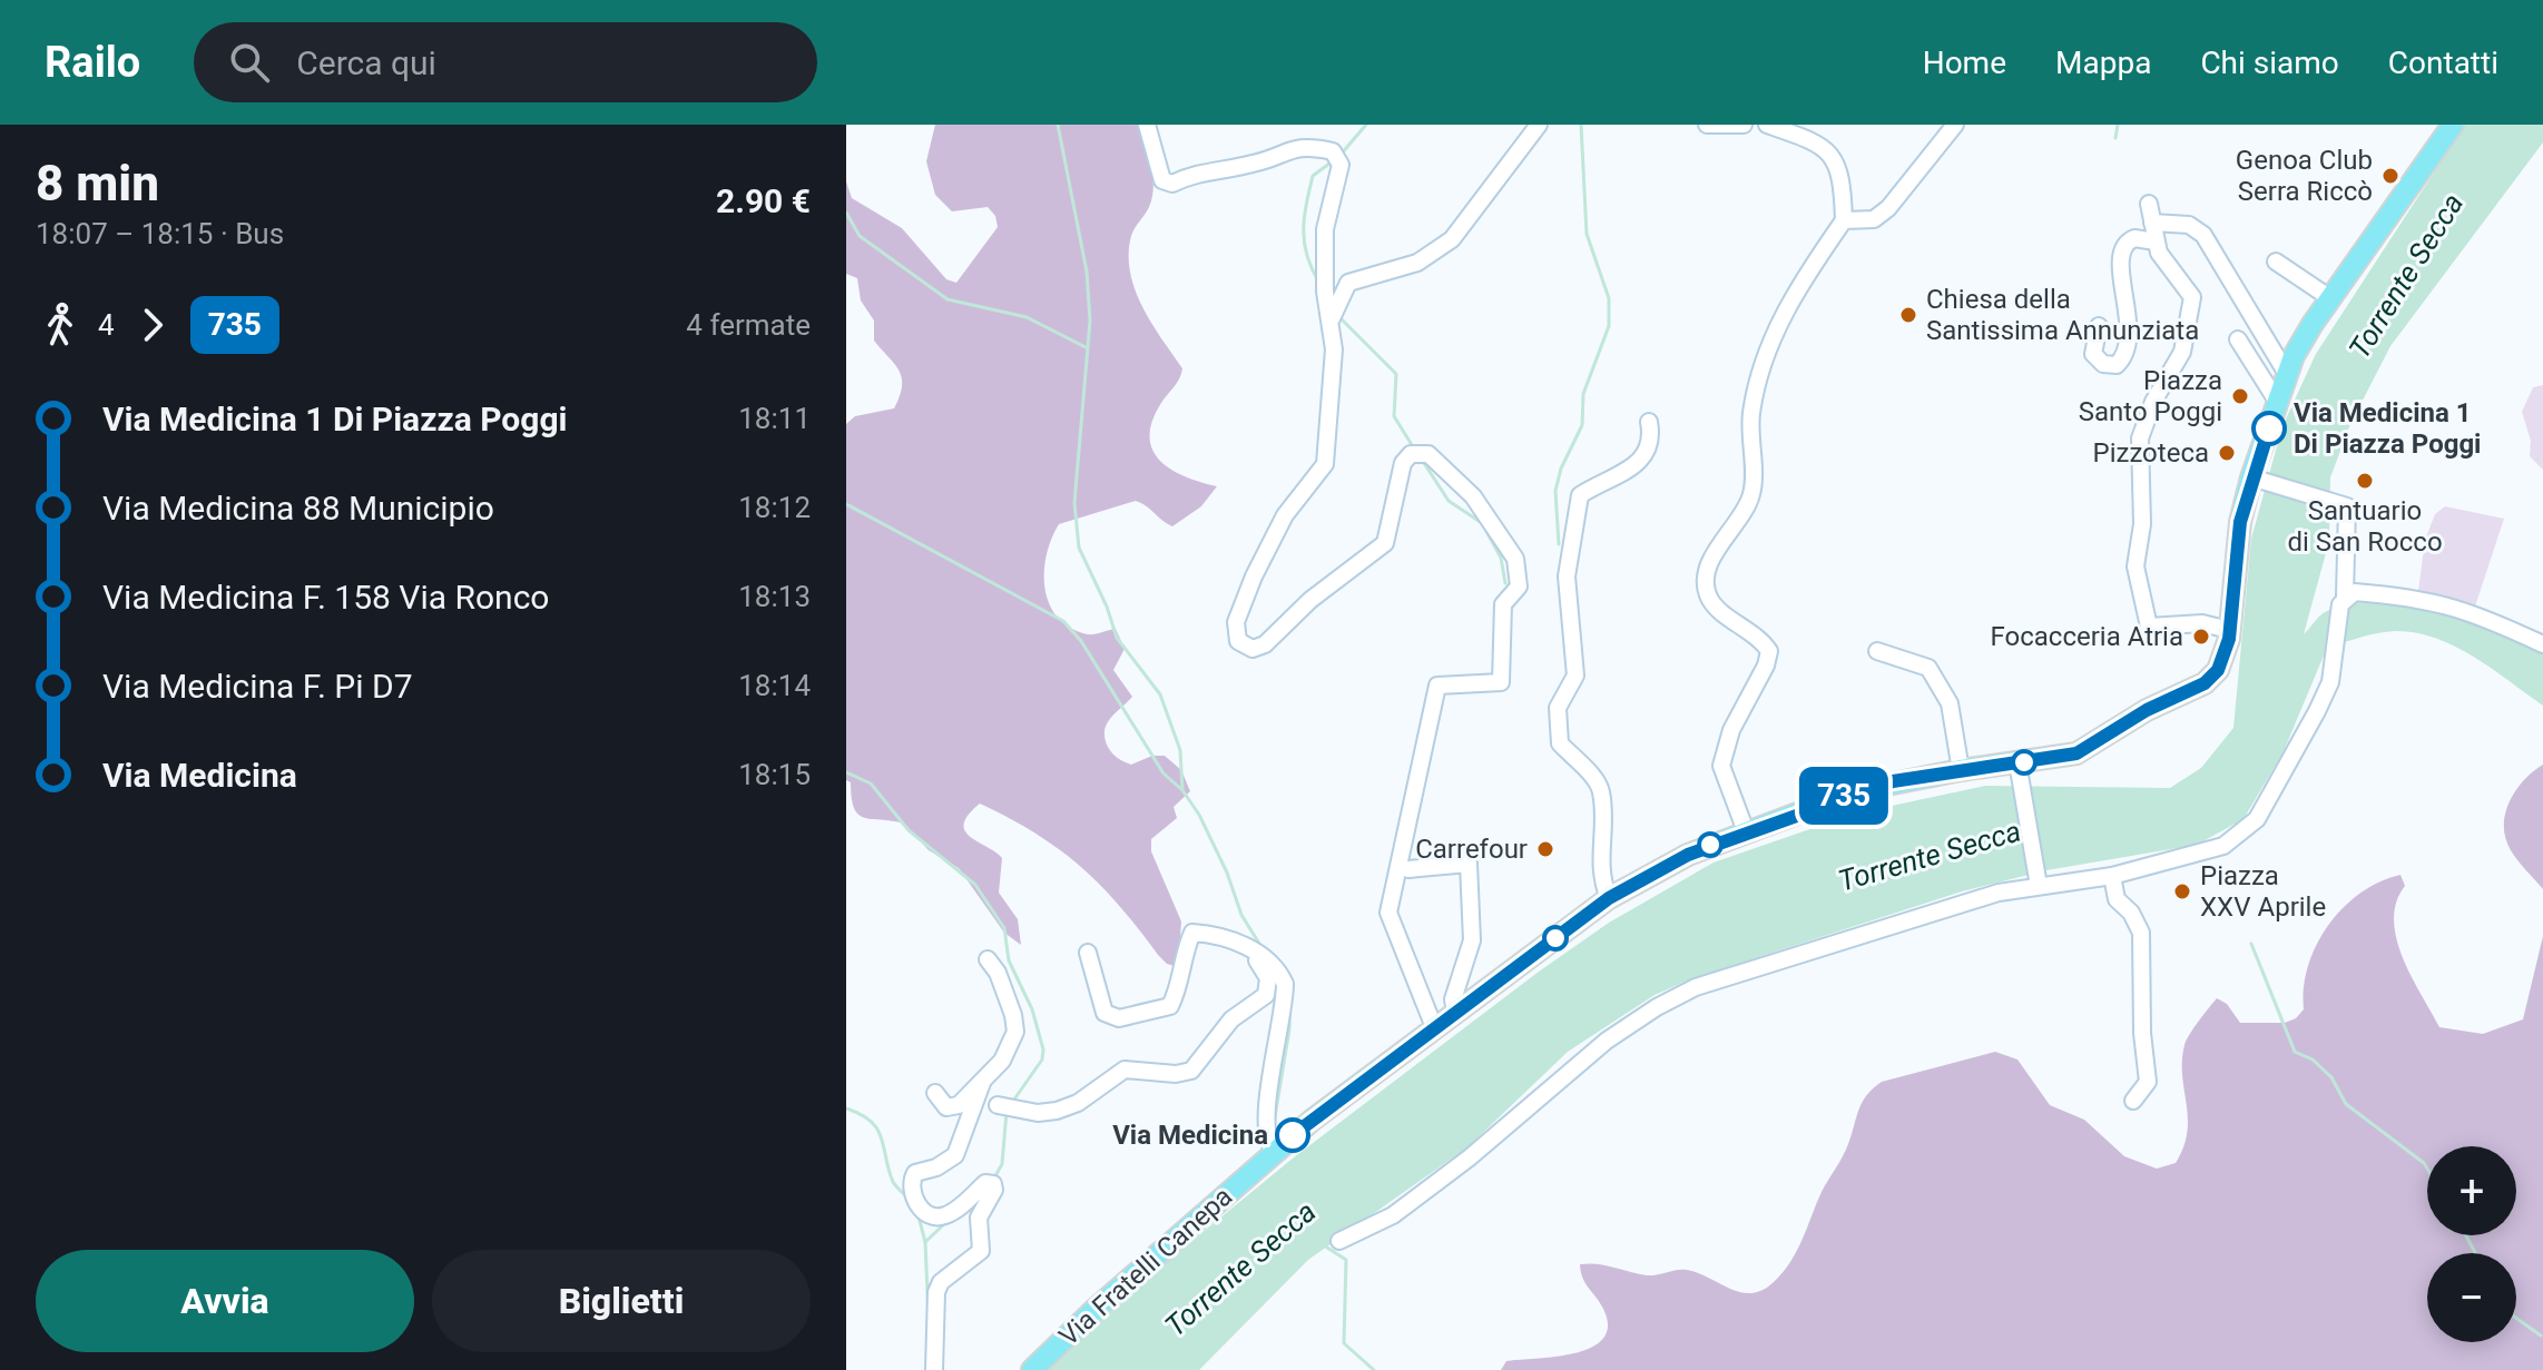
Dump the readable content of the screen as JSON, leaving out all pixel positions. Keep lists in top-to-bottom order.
{
  "streets": {
    "main road": ["Via Fratelli Canepa"]
  },
  "water": ["Torrente Secca"],
  "places": [
    "Genoa Club Serra Riccò",
    "Chiesa della Santissima Annunziata",
    "Piazza Santo Poggi",
    "Via Medicina 1 Di Piazza Poggi",
    "Pizzoteca",
    "Santuario di San Rocco",
    "Focacceria Atria",
    "Carrefour",
    "Piazza XXV Aprile",
    "Via Medicina"
  ],
  "lines": ["bus line 735"],
  "page": {
    "header": "Railo",
    "search": "Cerca qui",
    "nav": [
      "Home",
      "Mappa",
      "Chi siamo",
      "Contatti"
    ],
    "heading": ["8 min", "18:07 – 18:15 · Bus", "2.90 €"],
    "on_map": "735",
    "legs": ["4", "735", "4 fermate"],
    "list": [
      {
        "name": "Via Medicina 1 Di Piazza Poggi",
        "value": "18:11"
      },
      {
        "name": "Via Medicina 88 Municipio",
        "value": "18:12"
      },
      {
        "name": "Via Medicina F. 158 Via Ronco",
        "value": "18:13"
      },
      {
        "name": "Via Medicina F. Pi D7",
        "value": "18:14"
      },
      {
        "name": "Via Medicina",
        "value": "18:15"
      }
    ],
    "map_buttons": ["+", "−"],
    "buttons": ["Avvia", "Biglietti"]
  }
}
